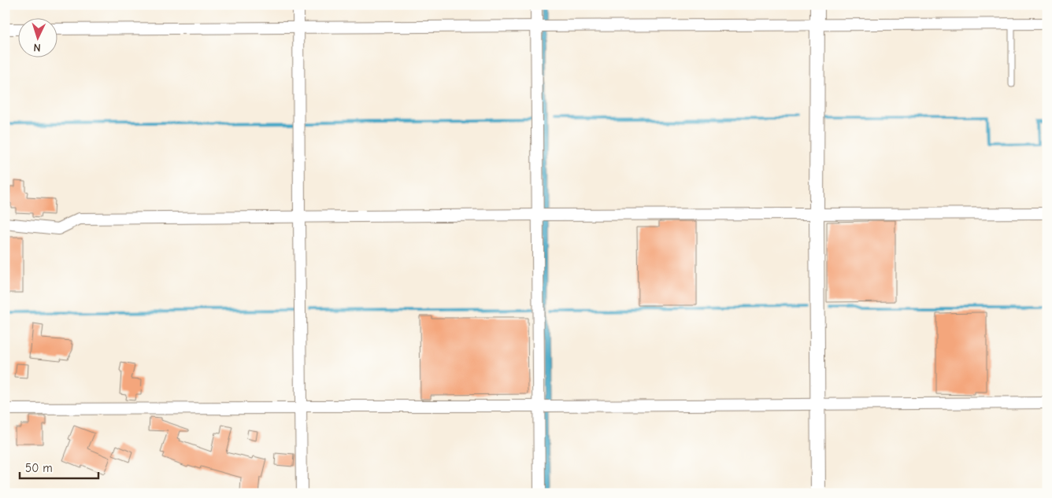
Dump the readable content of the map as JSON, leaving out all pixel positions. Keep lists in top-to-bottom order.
{
  "scale_bar": "50 m",
  "north": "bottom"
}
